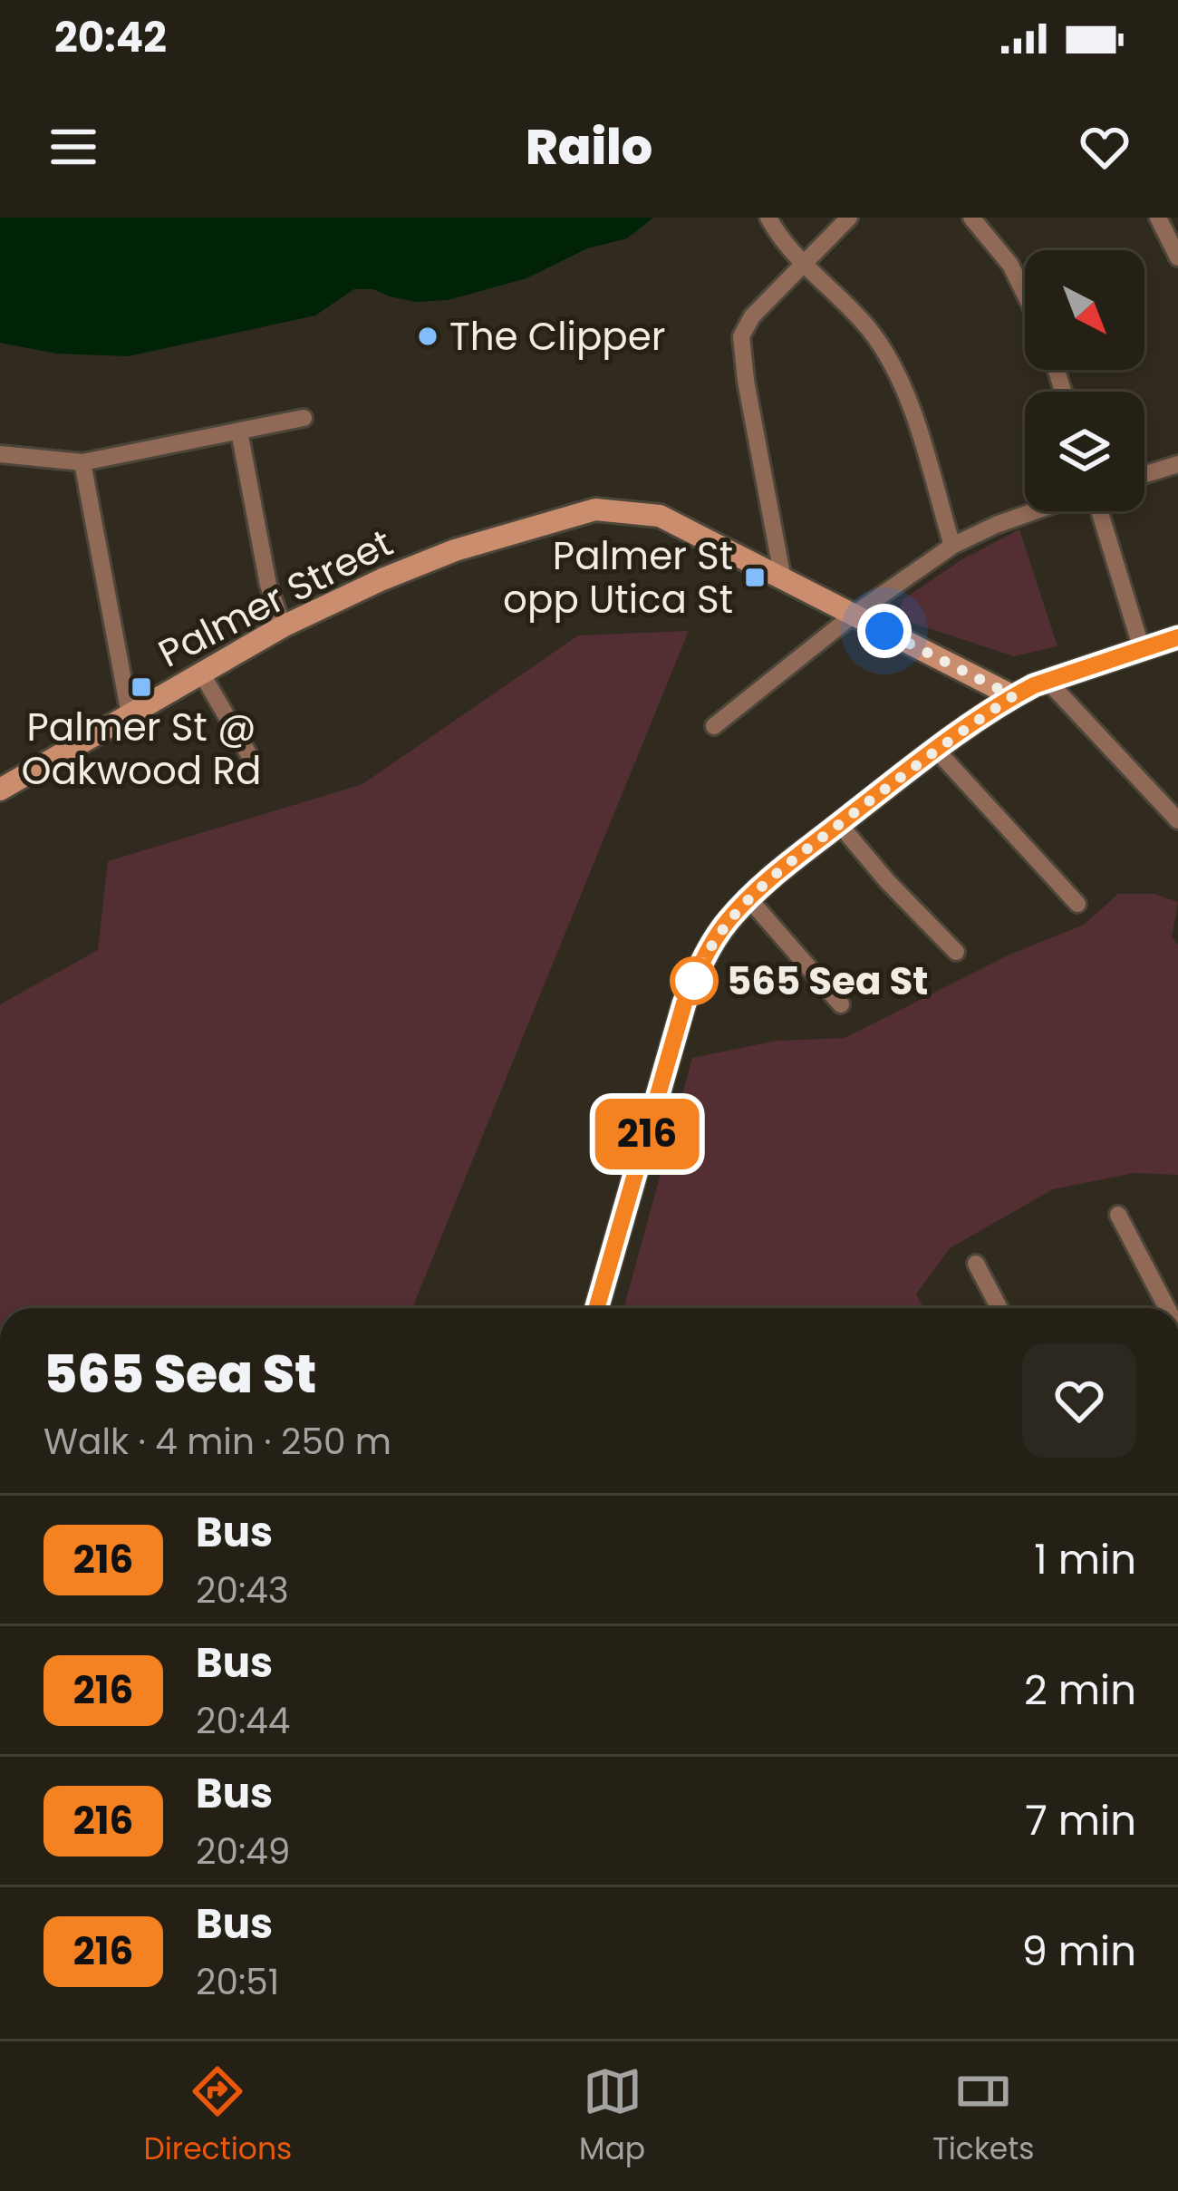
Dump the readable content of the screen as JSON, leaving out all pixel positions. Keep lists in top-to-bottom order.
{
  "streets": {
    "street": ["Palmer Street"]
  },
  "places": {
    "other": ["The Clipper", "565 Sea St"],
    "transit": ["Palmer St opp Utica St", "Palmer St @ Oakwood Rd"]
  },
  "lines": ["bus line 216"],
  "north": "bottom right",
  "page": {
    "status": "20:42",
    "header": "Railo",
    "on_map": "216",
    "heading": ["565 Sea St", "Walk · 4 min · 250 m"],
    "list": [
      {
        "mark": "216",
        "name": "Bus",
        "note": "20:43",
        "value": "1 min"
      },
      {
        "mark": "216",
        "name": "Bus",
        "note": "20:44",
        "value": "2 min"
      },
      {
        "mark": "216",
        "name": "Bus",
        "note": "20:49",
        "value": "7 min"
      },
      {
        "mark": "216",
        "name": "Bus",
        "note": "20:51",
        "value": "9 min"
      }
    ],
    "tabs": ["Directions", "Map", "Tickets"]
  }
}
